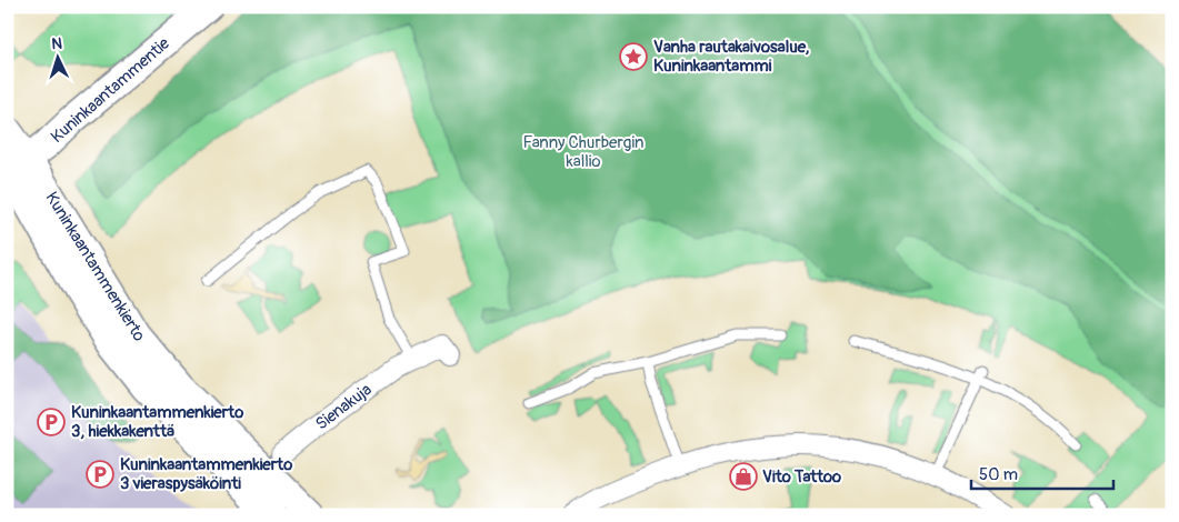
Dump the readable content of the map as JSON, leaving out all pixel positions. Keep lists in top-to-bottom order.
{
  "streets": {
    "street": ["Kuninkaantammentie", "Kuninkaantammenkierto", "Sienakuja"]
  },
  "crossings": [
    ["Kuninkaantammentie", "Kuninkaantammenkierto"],
    ["Kuninkaantammenkierto", "Sienakuja"]
  ],
  "parks": ["Fanny Churbergin kallio"],
  "places": {
    "place": ["Vanha rautakaivosalue, Kuninkaantammi"],
    "parking": ["Kuninkaantammenkierto 3, hiekkakenttä", "Kuninkaantammenkierto 3 vieraspysäköinti"],
    "shop": ["Vito Tattoo"]
  },
  "scale_bar": "50 m",
  "north": "top"
}
